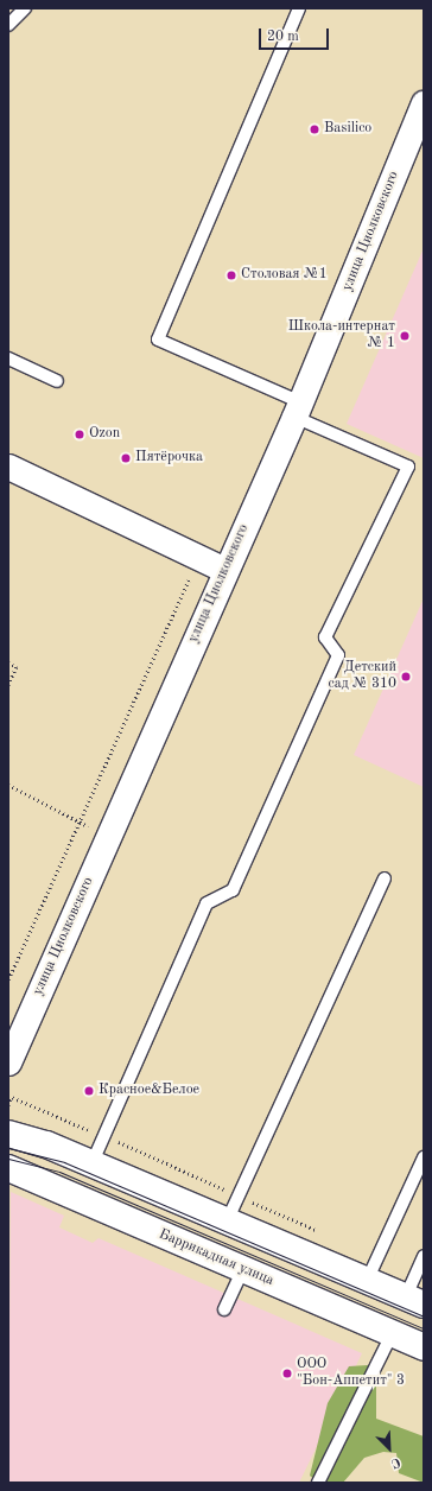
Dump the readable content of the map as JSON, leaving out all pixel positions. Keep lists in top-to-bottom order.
{
  "streets": {
    "street": ["улица Циолковского", "Баррикадная улица"]
  },
  "places": [
    "Basilico",
    "Столовая №1",
    "Школа-интернат № 1",
    "Ozon",
    "Пятёрочка",
    "Детский сад № 310",
    "Красное&Белое",
    "ООО \"Бон-Аппетит\" 3"
  ],
  "scale_bar": "20 m",
  "north": "bottom right"
}
